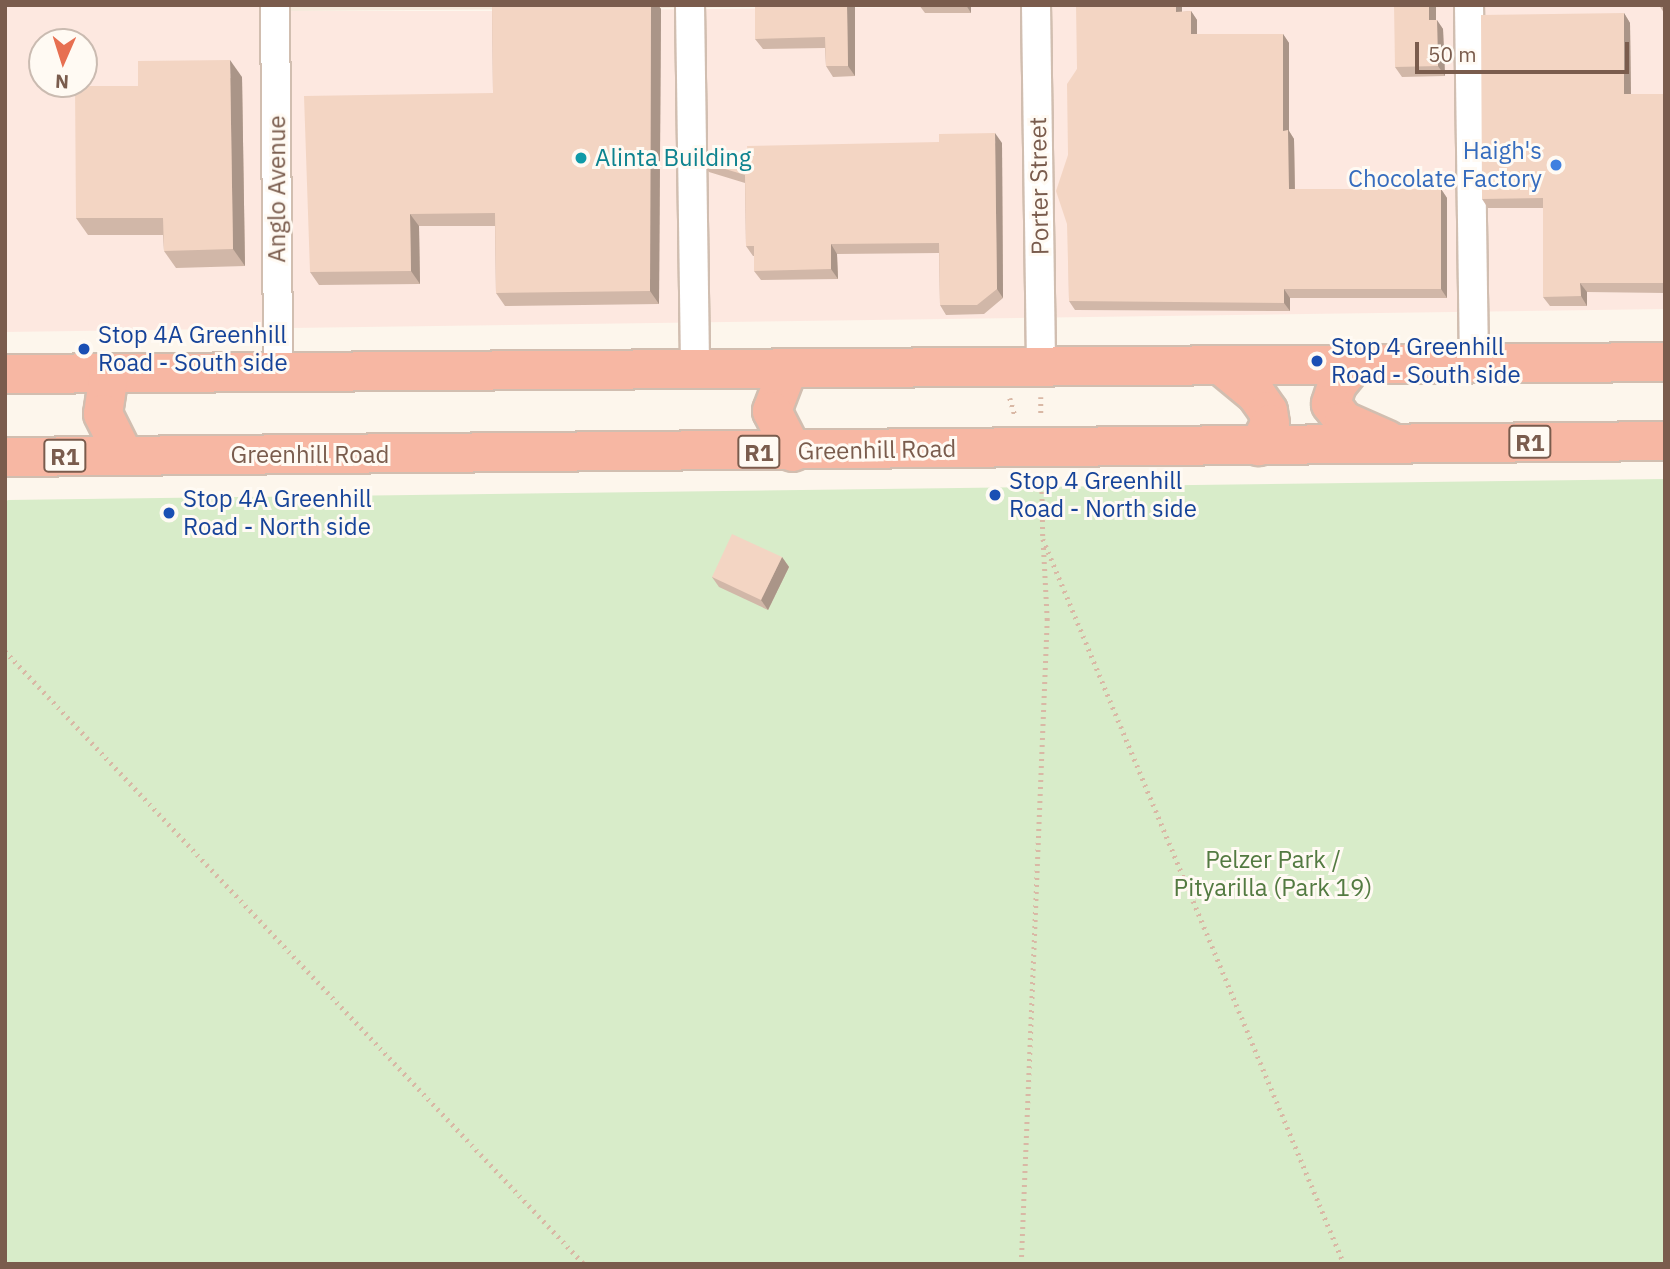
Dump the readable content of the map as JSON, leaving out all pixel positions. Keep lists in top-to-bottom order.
{
  "streets": {
    "highway": ["R1", "Greenhill Road"],
    "street": ["Porter Street", "Anglo Avenue"]
  },
  "parks": ["Pelzer Park / Pityarilla (Park 19)"],
  "places": [
    "Alinta Building",
    "Haigh's Chocolate Factory",
    "Stop 4A Greenhill Road - South side",
    "Stop 4 Greenhill Road - South side",
    "Stop 4 Greenhill Road - North side",
    "Stop 4A Greenhill Road - North side"
  ],
  "scale_bar": "50 m",
  "north": "bottom"
}
